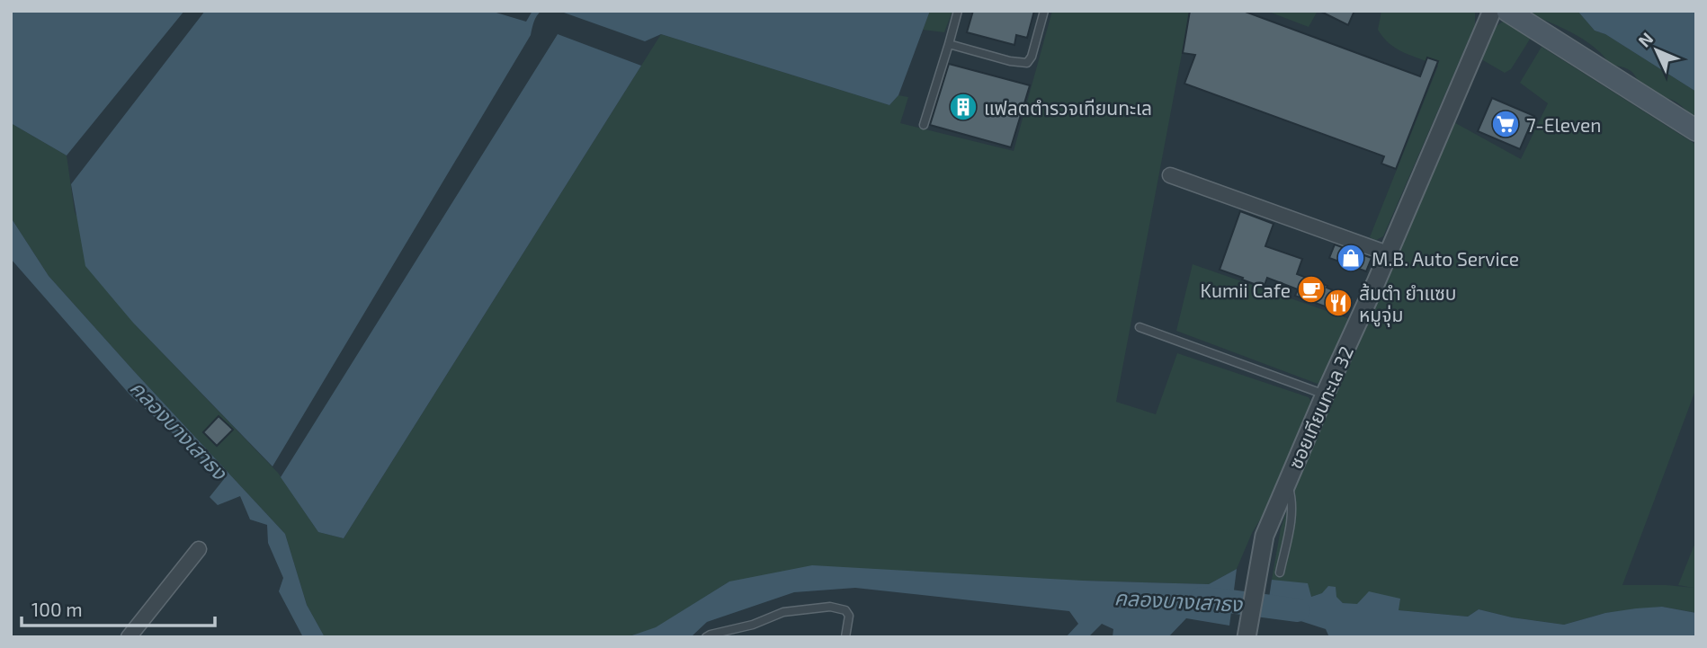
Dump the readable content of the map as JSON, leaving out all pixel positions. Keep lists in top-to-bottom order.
{
  "streets": {
    "street": ["ซอยเทียนทะเล 32"]
  },
  "water": ["คลองบางเสาธง"],
  "places": {
    "building": ["แฟลตตำรวจเทียนทะเล"],
    "supermarket": ["7-Eleven"],
    "shop": ["M.B. Auto Service"],
    "cafe": ["Kumii Cafe"],
    "restaurant": ["ส้มตำ ยำแซบ หมูจุ่ม"]
  },
  "scale_bar": "100 m",
  "north": "top left"
}
